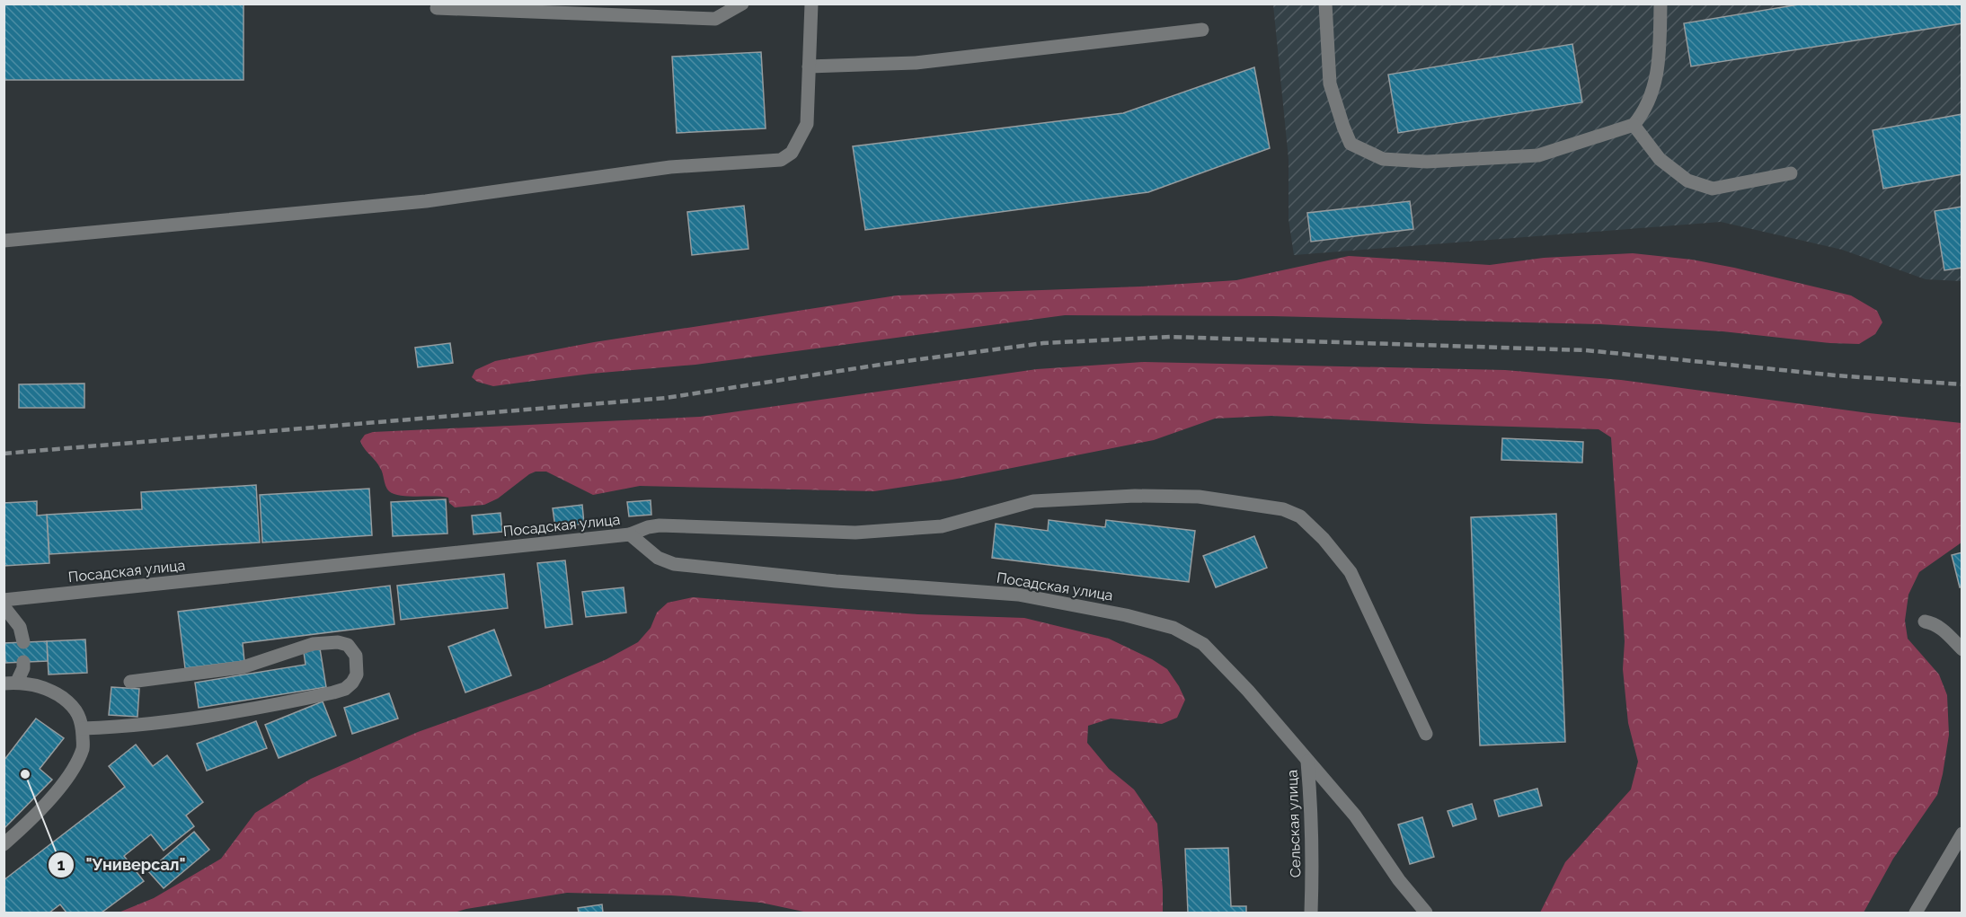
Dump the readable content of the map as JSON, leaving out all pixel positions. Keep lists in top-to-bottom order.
{
  "streets": {
    "lane": ["Посадская улица", "Сельская улица"]
  },
  "crossings": [
    ["Посадская улица", "Сельская улица"]
  ],
  "places": ["\"Универсал\""]
}
